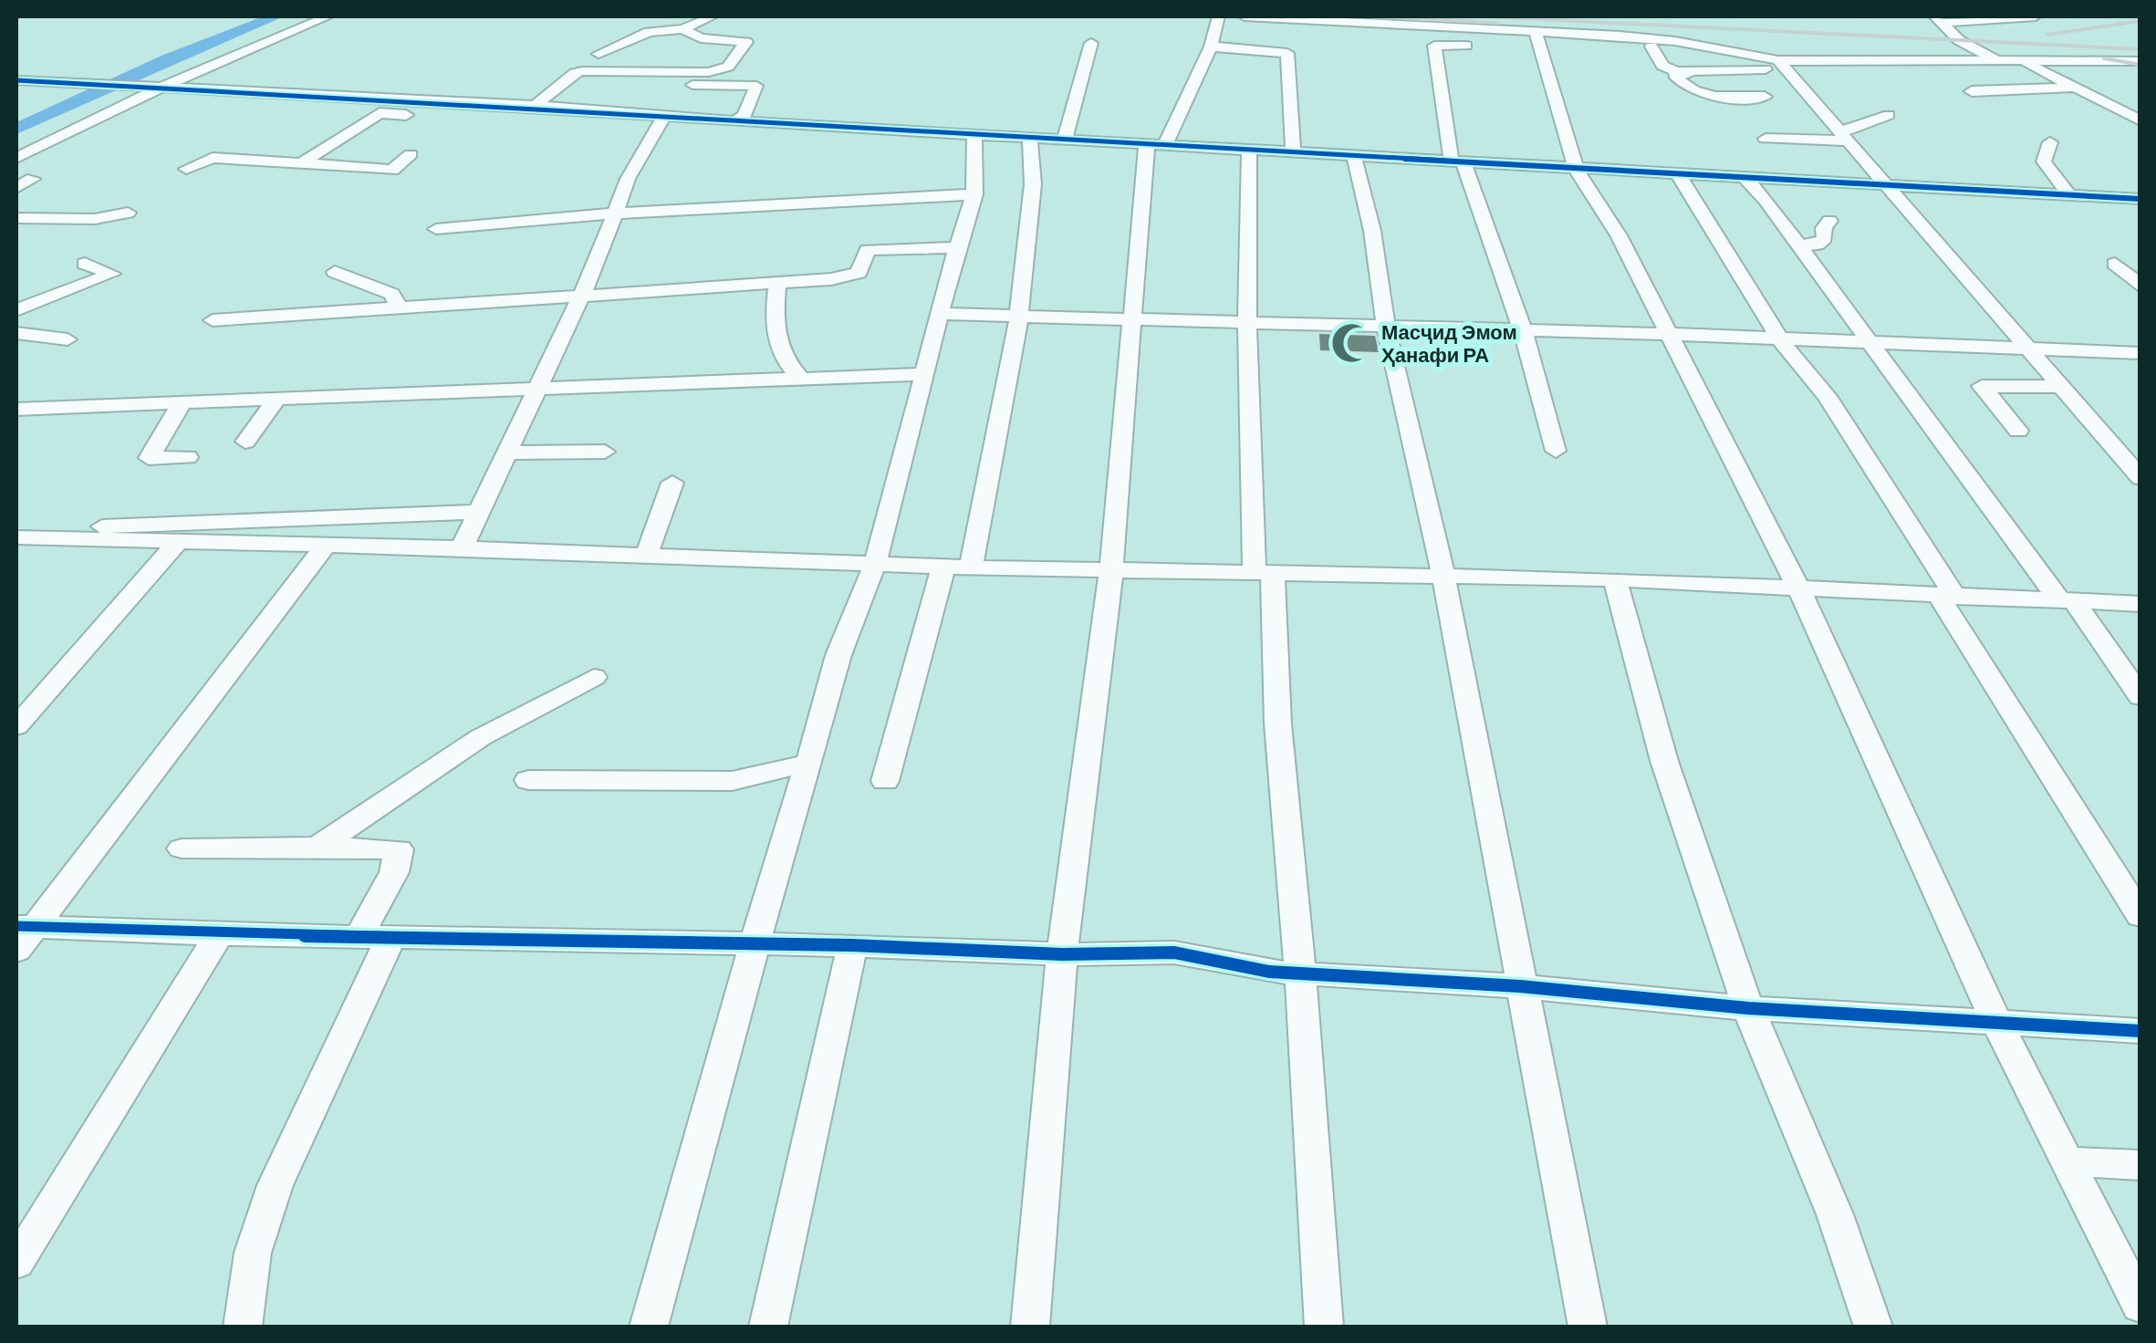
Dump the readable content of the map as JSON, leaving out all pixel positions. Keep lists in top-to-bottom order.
{
  "places": {
    "mosque": ["Масҷид Эмом Ҳанафи РА"]
  }
}
